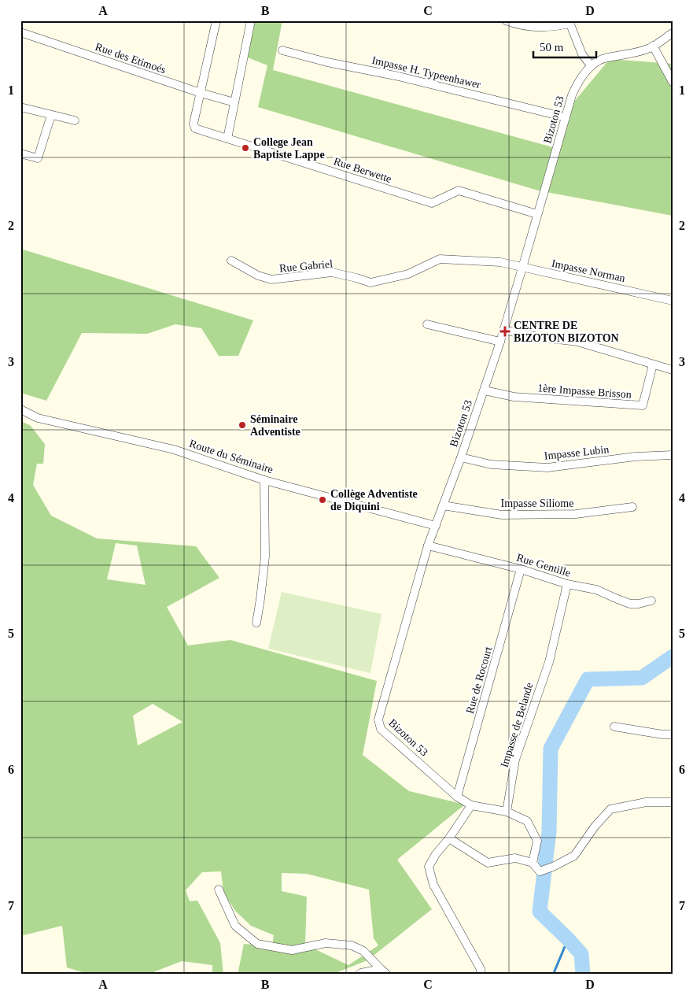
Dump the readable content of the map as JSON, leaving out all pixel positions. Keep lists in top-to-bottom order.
{
  "streets": {
    "street": [
      "Rue des Etimoés",
      "Impasse H. Typeenhawer",
      "Bizoton 53",
      "Rue Berwette",
      "Rue Gabriel",
      "Impasse Norman",
      "1ère Impasse Brisson",
      "Impasse Lubin",
      "Route du Séminaire",
      "Impasse Siliome",
      "Rue Gentille",
      "Rue de Rocourt",
      "Impasse de Belande"
    ]
  },
  "crossings": [
    ["Rue des Etimoés", "Rue Berwette"],
    ["Impasse H. Typeenhawer", "Bizoton 53"],
    ["Bizoton 53", "Rue Berwette"],
    ["Bizoton 53", "Impasse Norman"],
    ["Bizoton 53", "1ère Impasse Brisson"],
    ["Bizoton 53", "Impasse Lubin"],
    ["Bizoton 53", "Route du Séminaire"],
    ["Bizoton 53", "Impasse Siliome"],
    ["Bizoton 53", "Rue Gentille"],
    ["Bizoton 53", "Rue de Rocourt"],
    ["Bizoton 53", "Impasse de Belande"],
    ["Rue Gabriel", "Impasse Norman"],
    ["Rue Gentille", "Rue de Rocourt"],
    ["Rue Gentille", "Impasse de Belande"]
  ],
  "places": {
    "other": ["College Jean Baptiste Lappe", "Séminaire Adventiste", "Collège Adventiste de Diquini"],
    "health": ["CENTRE DE BIZOTON BIZOTON"]
  },
  "scale_bar": "50 m",
  "grid": {
    "columns": [
      "A",
      "B",
      "C",
      "D"
    ],
    "rows": [
      "1",
      "2",
      "3",
      "4",
      "5",
      "6",
      "7"
    ]
  }
}
